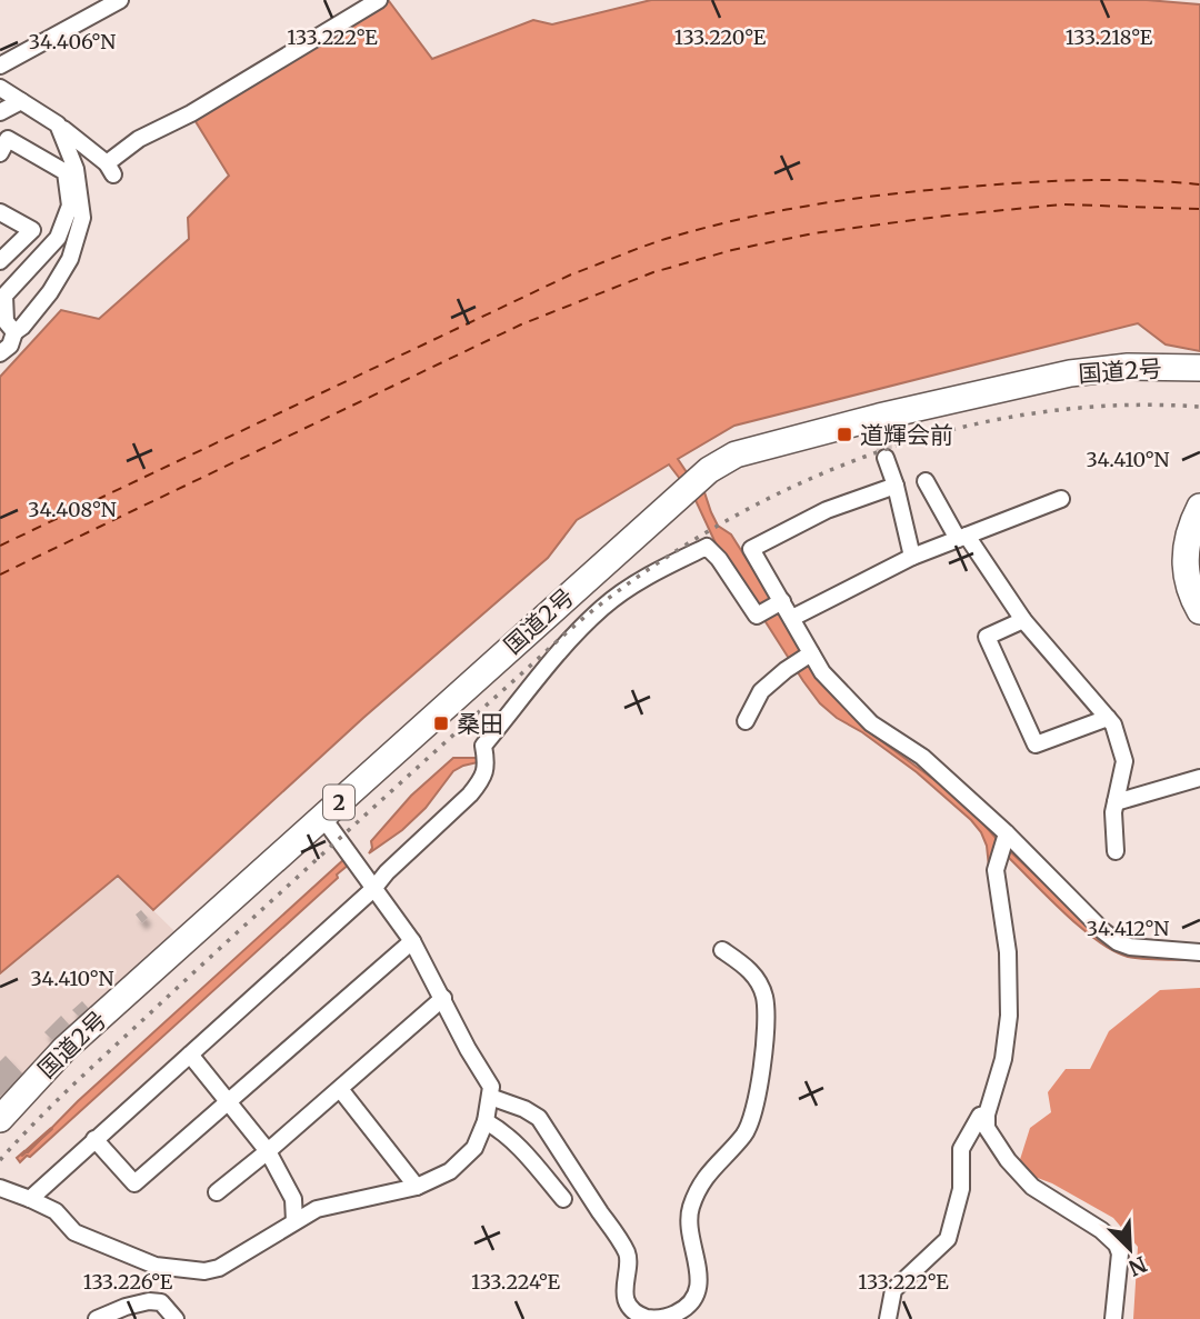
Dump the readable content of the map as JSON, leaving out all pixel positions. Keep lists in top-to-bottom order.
{
  "streets": {
    "highway": ["国道2号", "2"]
  },
  "places": {
    "transit": ["道輝会前", "桑田"]
  },
  "north": "bottom right",
  "coordinates": [
    "133.222°E",
    "133.220°E",
    "133.218°E",
    "34.406°N",
    "34.410°N",
    "34.408°N",
    "34.412°N",
    "133.226°E",
    "133.224°E"
  ]
}
